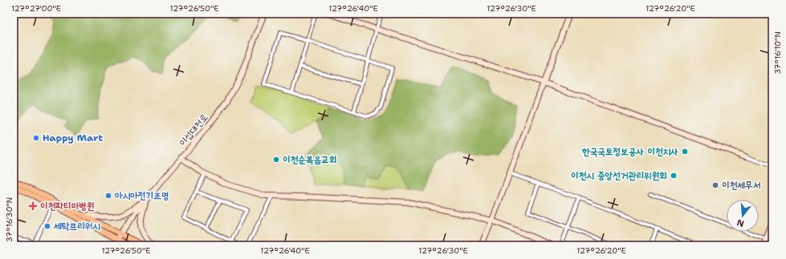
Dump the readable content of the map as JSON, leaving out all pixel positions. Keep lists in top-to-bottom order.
{
  "streets": {
    "street": ["이섭대천로"]
  },
  "places": {
    "other": [
      "Happy Mart",
      "한국국토정보공사 이천지사",
      "이천순복음교회",
      "이천시 중앙선거관리위원회",
      "이천세무서",
      "아시아전기조명",
      "세탁프리워시"
    ],
    "health": ["이천파티마병원"]
  },
  "north": "bottom",
  "coordinates": [
    "127°27'00\"E",
    "127°26'50\"E",
    "127°26'40\"E",
    "127°26'30\"E",
    "127°26'20\"E",
    "37°16'10\"N",
    "37°16'30\"N"
  ]
}
